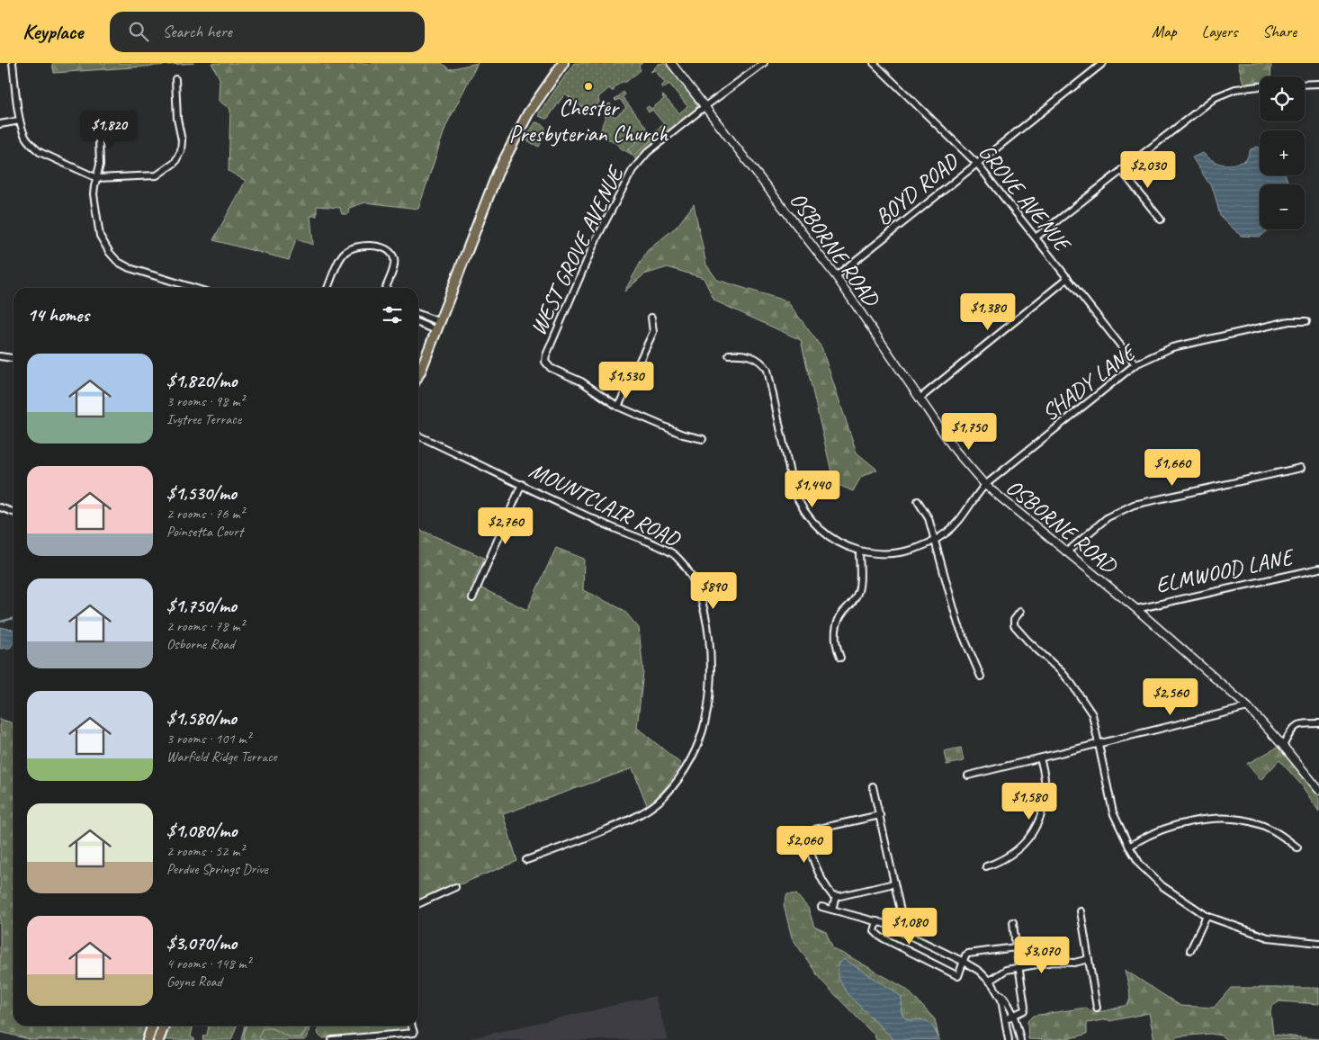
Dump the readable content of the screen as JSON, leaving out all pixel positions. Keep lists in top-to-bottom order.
{
  "streets": {
    "street": [
      "BOYD ROAD",
      "GROVE AVENUE",
      "OSBORNE ROAD",
      "WEST GROVE AVENUE",
      "SHADY LANE",
      "MOUNTCLAIR ROAD",
      "ELMWOOD LANE"
    ]
  },
  "crossings": [
    ["BOYD ROAD", "GROVE AVENUE"],
    ["BOYD ROAD", "OSBORNE ROAD"],
    ["GROVE AVENUE", "SHADY LANE"],
    ["OSBORNE ROAD", "WEST GROVE AVENUE"],
    ["OSBORNE ROAD", "SHADY LANE"],
    ["OSBORNE ROAD", "ELMWOOD LANE"]
  ],
  "places": ["Chester Presbyterian Church"],
  "page": {
    "header": "Keyplace",
    "search": "Search here",
    "nav": ["Map", "Layers", "Share"],
    "map_buttons": ["+", "−"],
    "price": [
      "$1,820",
      "$2,030",
      "$1,380",
      "$1,530",
      "$1,750",
      "$1,660",
      "$1,440",
      "$2,760",
      "$890",
      "$2,560",
      "$1,580",
      "$2,060",
      "$1,080",
      "$3,070"
    ],
    "heading": "14 homes",
    "list": [
      {
        "name": "$1,820/mo",
        "note": "3 rooms · 98 m² · Ivytree Terrace"
      },
      {
        "name": "$1,530/mo",
        "note": "2 rooms · 76 m² · Poinsetta Court"
      },
      {
        "name": "$1,750/mo",
        "note": "2 rooms · 78 m² · Osborne Road"
      },
      {
        "name": "$1,580/mo",
        "note": "3 rooms · 101 m² · Warfield Ridge Terrace"
      },
      {
        "name": "$1,080/mo",
        "note": "2 rooms · 52 m² · Perdue Springs Drive"
      },
      {
        "name": "$3,070/mo",
        "note": "4 rooms · 148 m² · Goyne Road"
      }
    ]
  }
}
